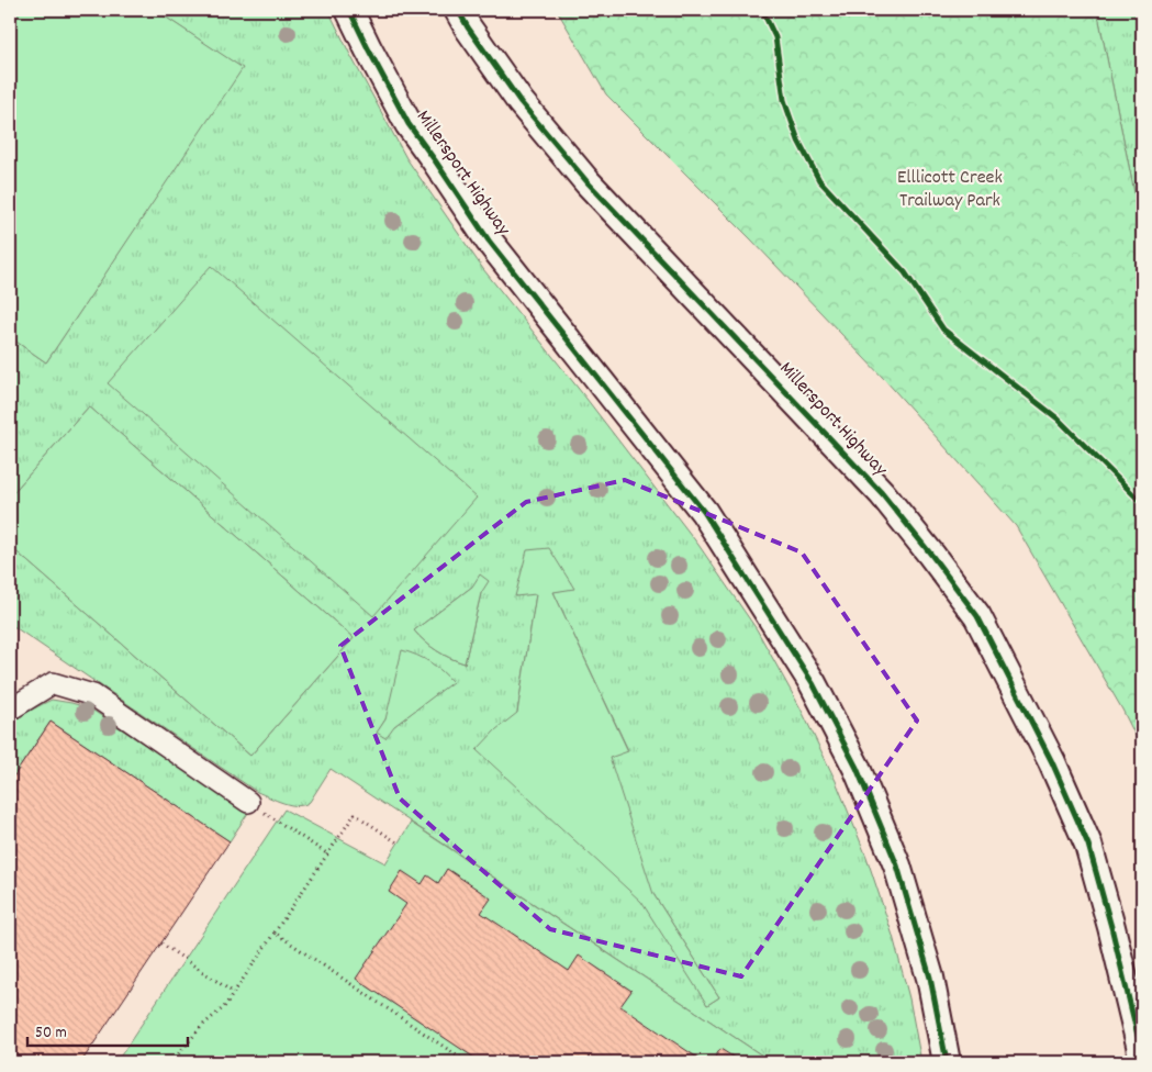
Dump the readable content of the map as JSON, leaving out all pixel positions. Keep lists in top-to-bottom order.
{
  "streets": {
    "main road": ["Millersport Highway"]
  },
  "parks": ["Elllicott Creek Trailway Park"],
  "scale_bar": "50 m"
}
